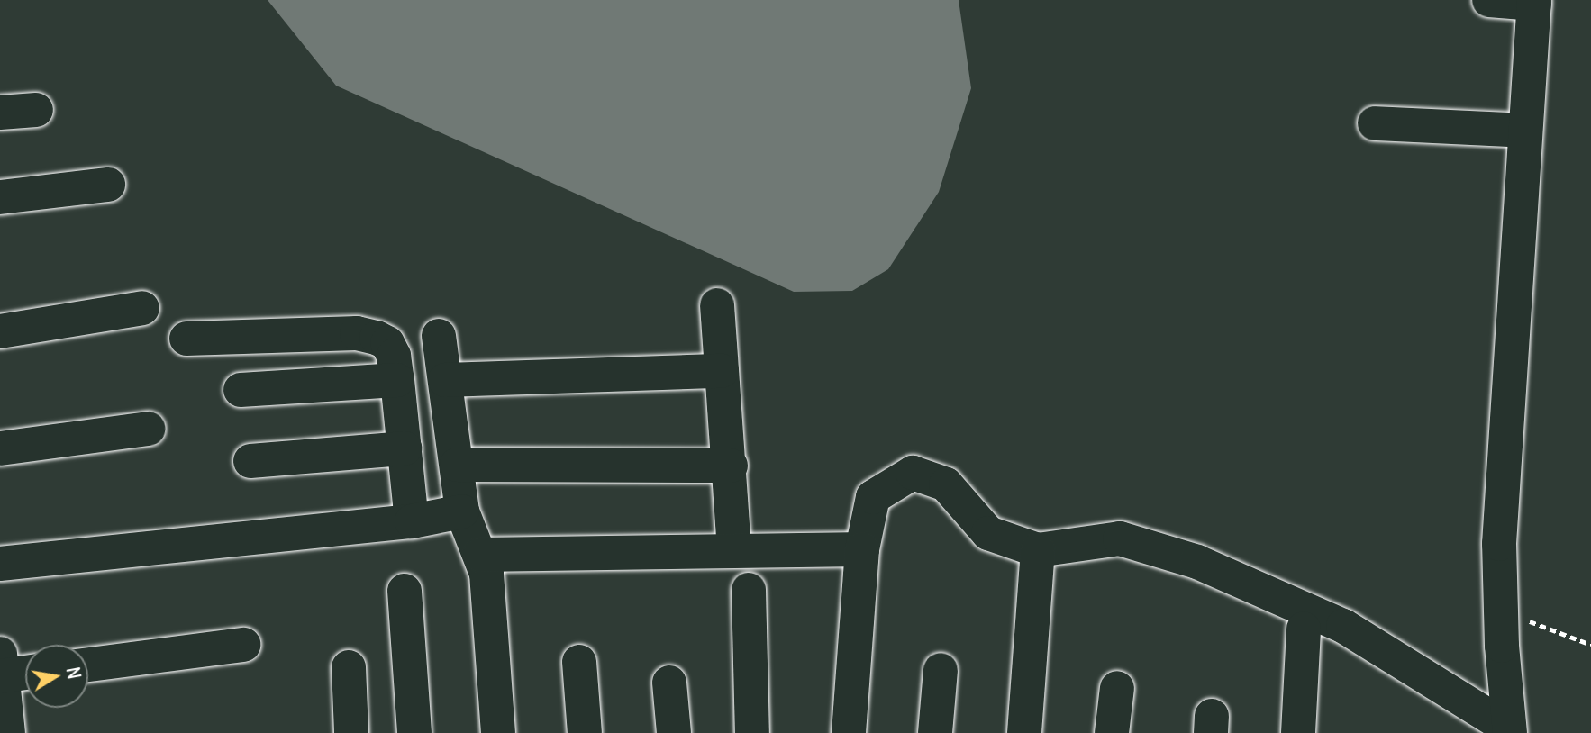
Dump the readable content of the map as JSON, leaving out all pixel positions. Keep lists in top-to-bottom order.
{
  "north": "right"
}
